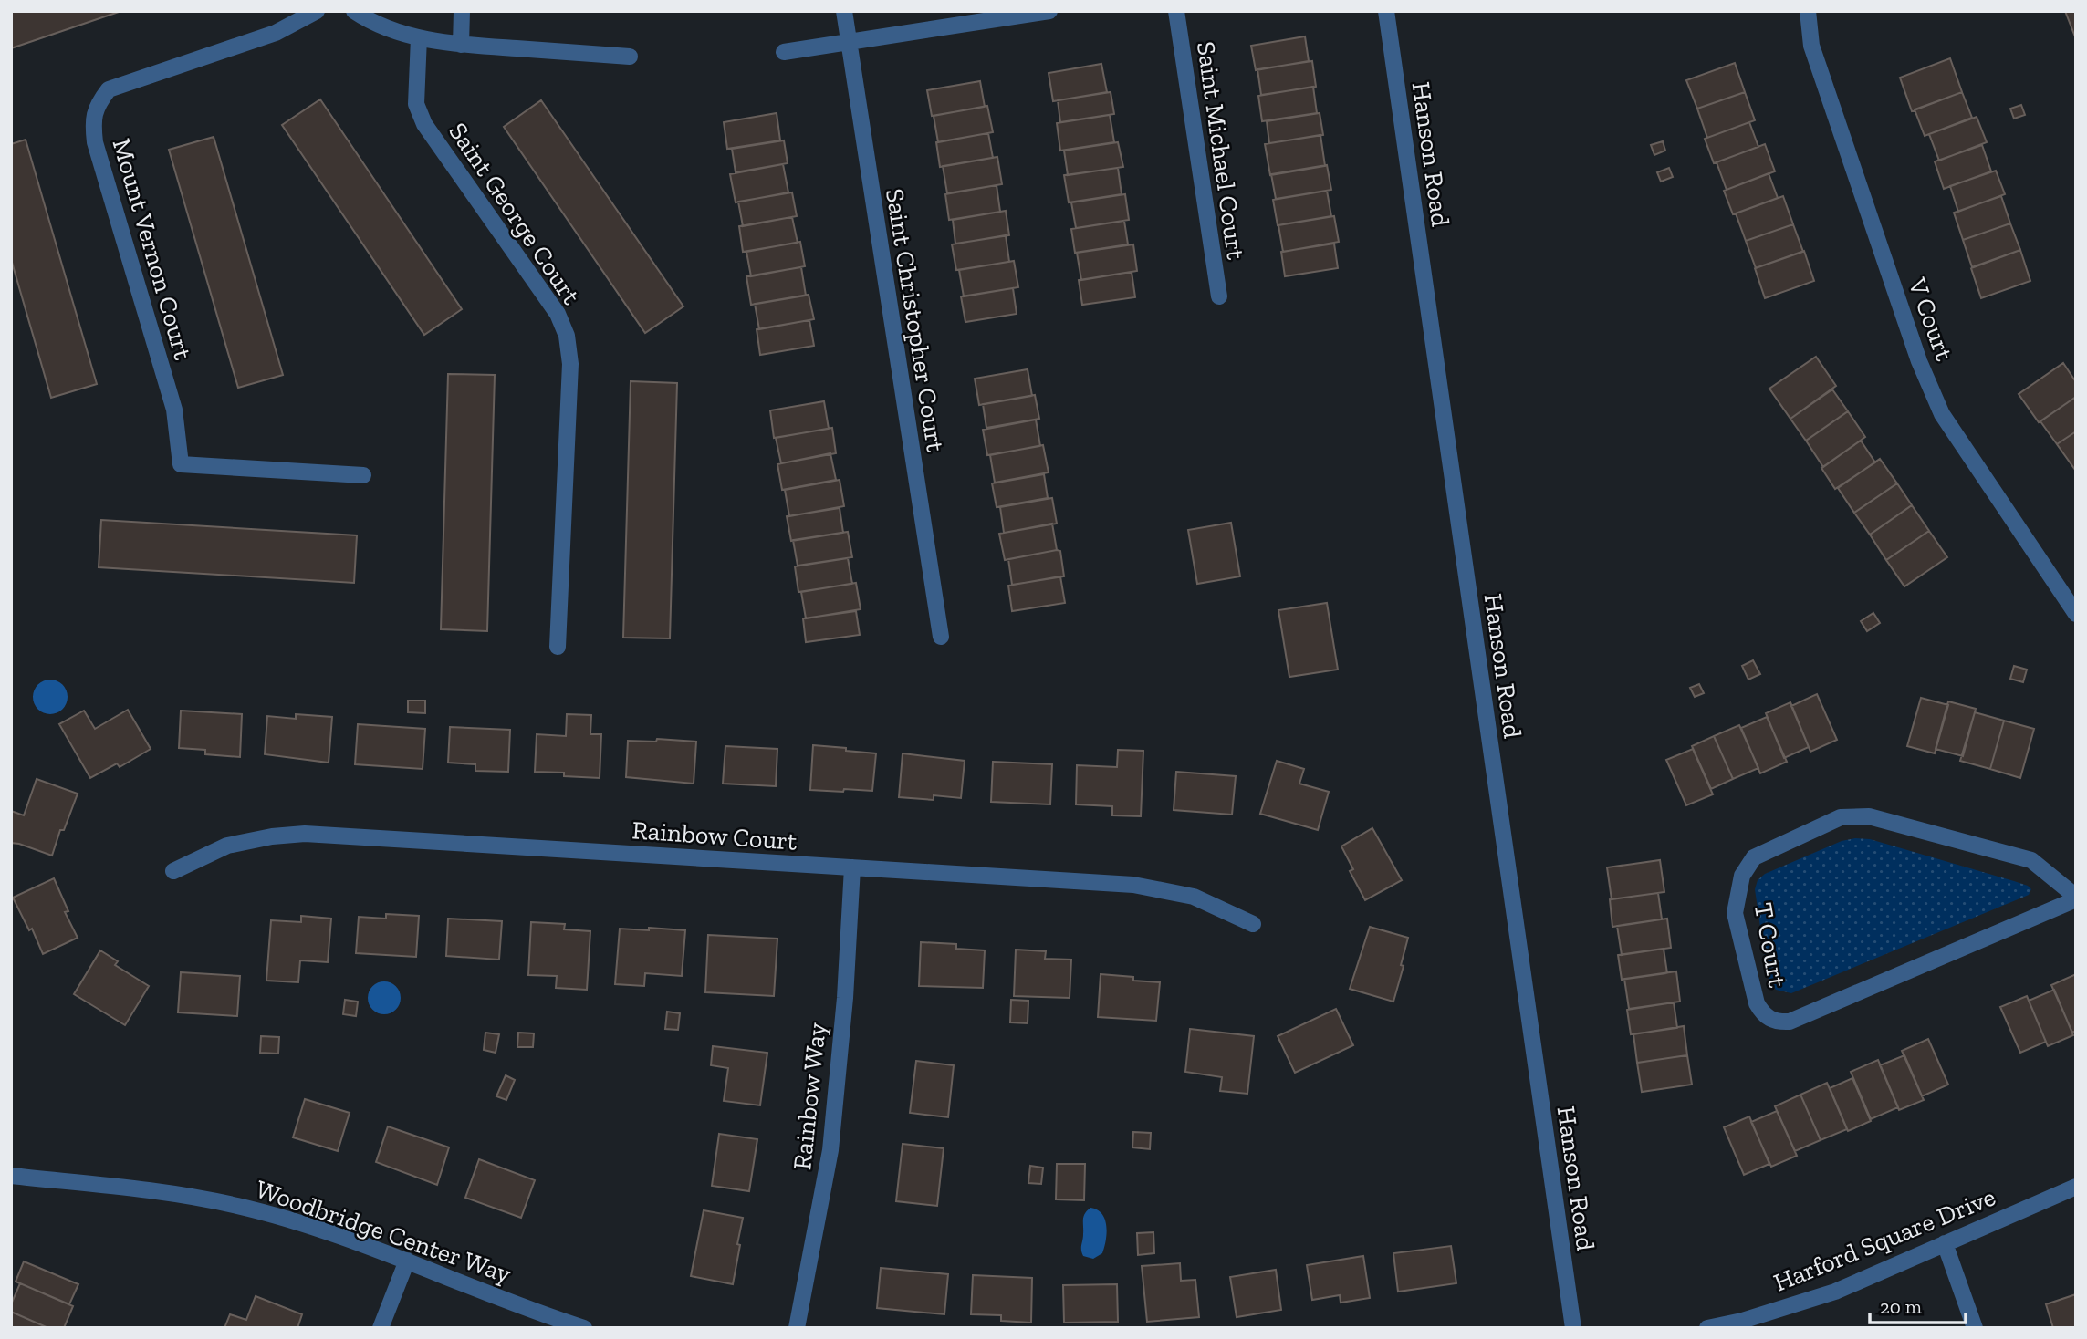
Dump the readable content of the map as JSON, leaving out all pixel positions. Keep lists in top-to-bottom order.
{
  "streets": {
    "street": [
      "Saint Michael Court",
      "Hanson Road",
      "Saint George Court",
      "Mount Vernon Court",
      "V Court",
      "Saint Christopher Court",
      "Rainbow Court",
      "T Court",
      "Rainbow Way",
      "Woodbridge Center Way",
      "Harford Square Drive"
    ]
  },
  "crossings": [
    ["Rainbow Court", "Rainbow Way"]
  ],
  "scale_bar": "20 m"
}
